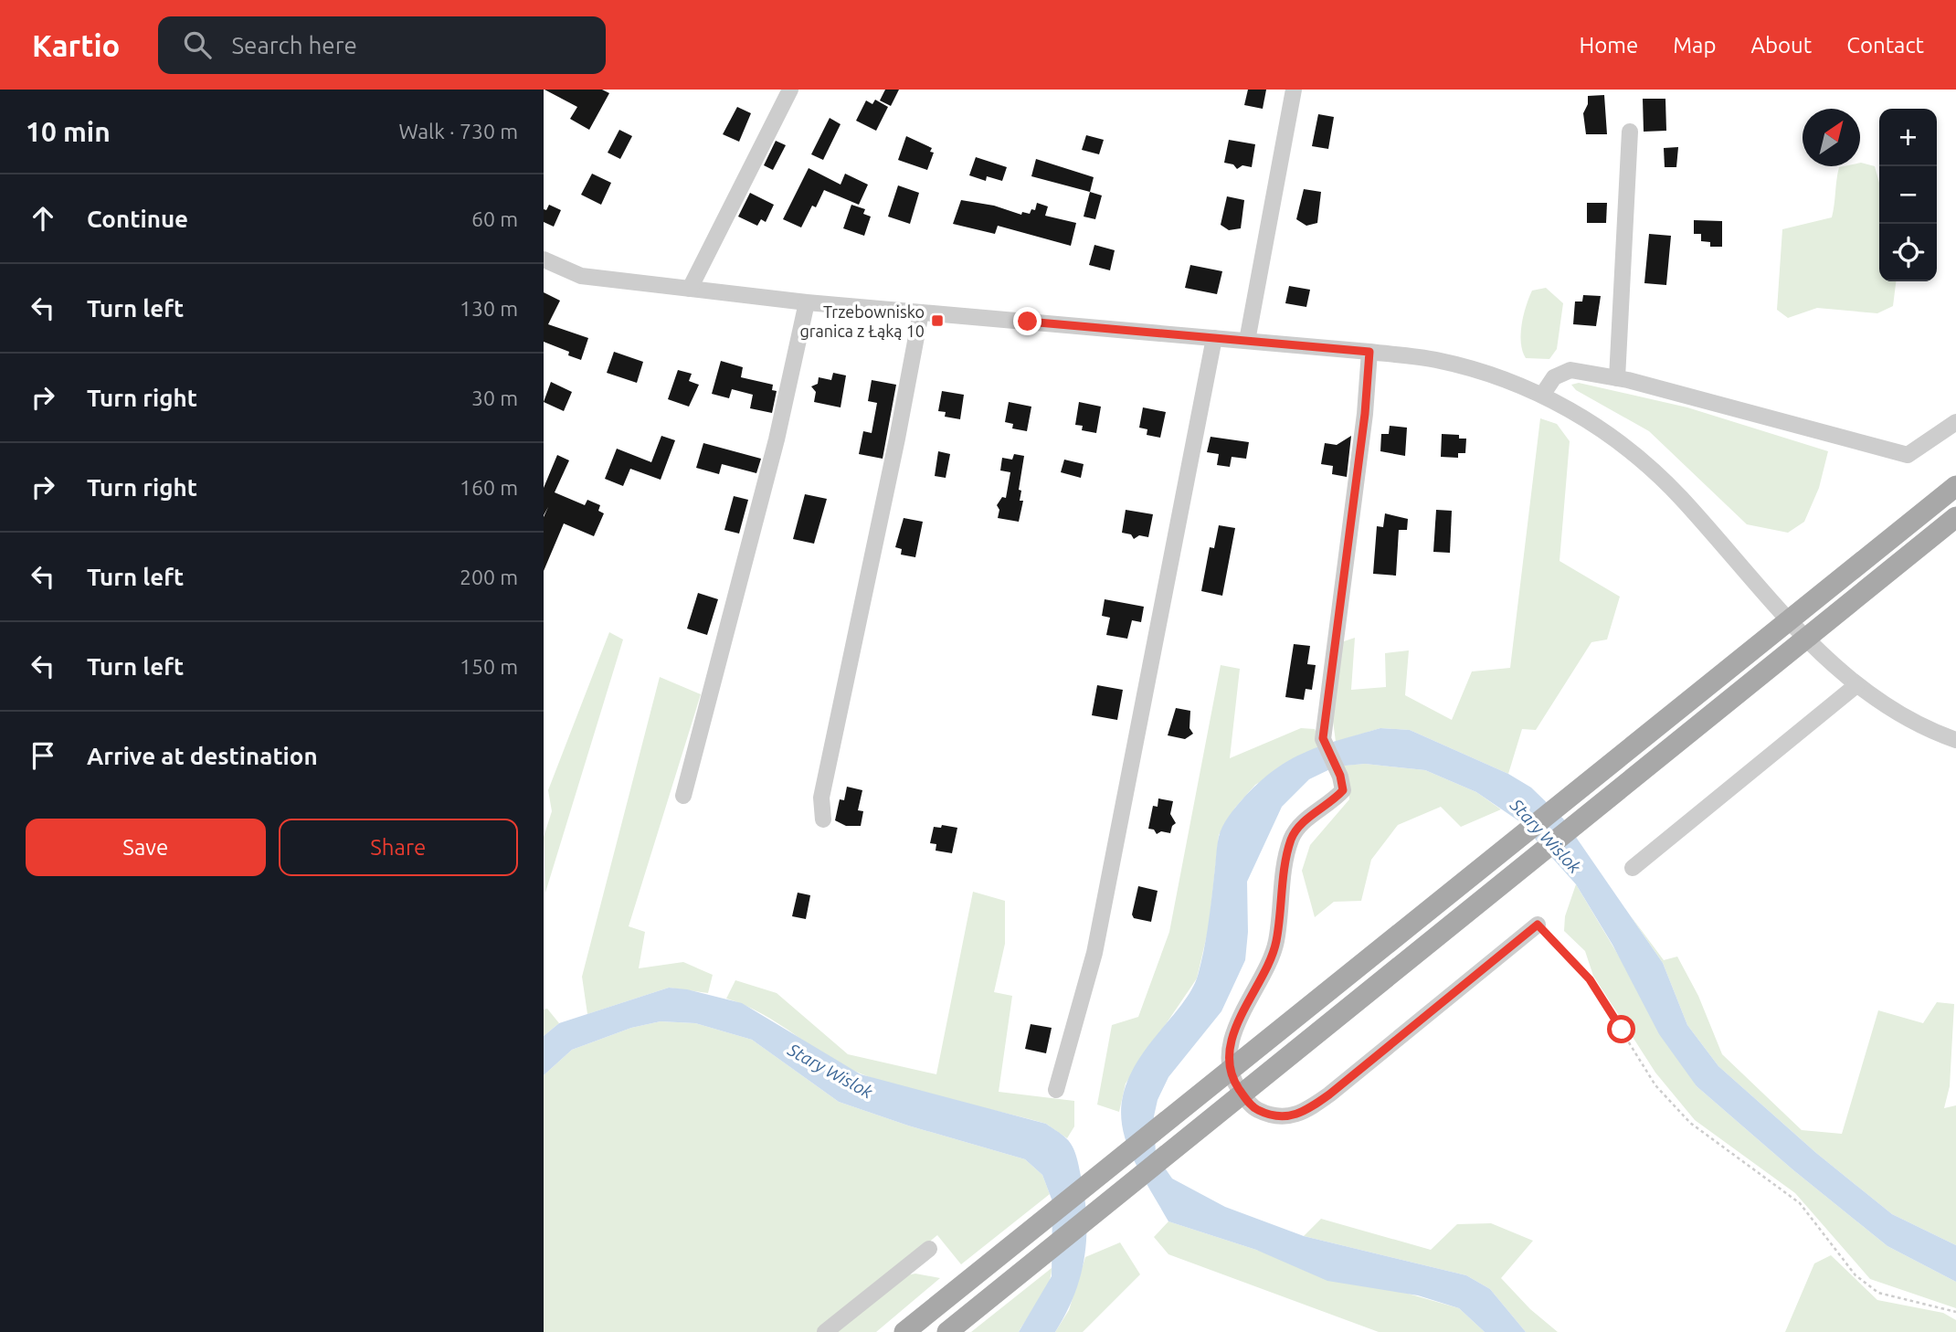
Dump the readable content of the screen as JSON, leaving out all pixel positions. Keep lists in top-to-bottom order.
{
  "water": ["Stary Wislok"],
  "places": {
    "transit": ["Trzebownisko granica z Łąką 10"]
  },
  "north": "top right",
  "page": {
    "header": "Kartio",
    "search": "Search here",
    "nav": [
      "Home",
      "Map",
      "About",
      "Contact"
    ],
    "heading": ["10 min", "Walk · 730 m"],
    "map_buttons": ["+", "−"],
    "list": [
      ["Continue", "60 m"],
      ["Turn left", "130 m"],
      ["Turn right", "30 m"],
      ["Turn right", "160 m"],
      ["Turn left", "200 m"],
      ["Turn left", "150 m"],
      "Arrive at destination"
    ],
    "buttons": ["Save", "Share"]
  }
}
